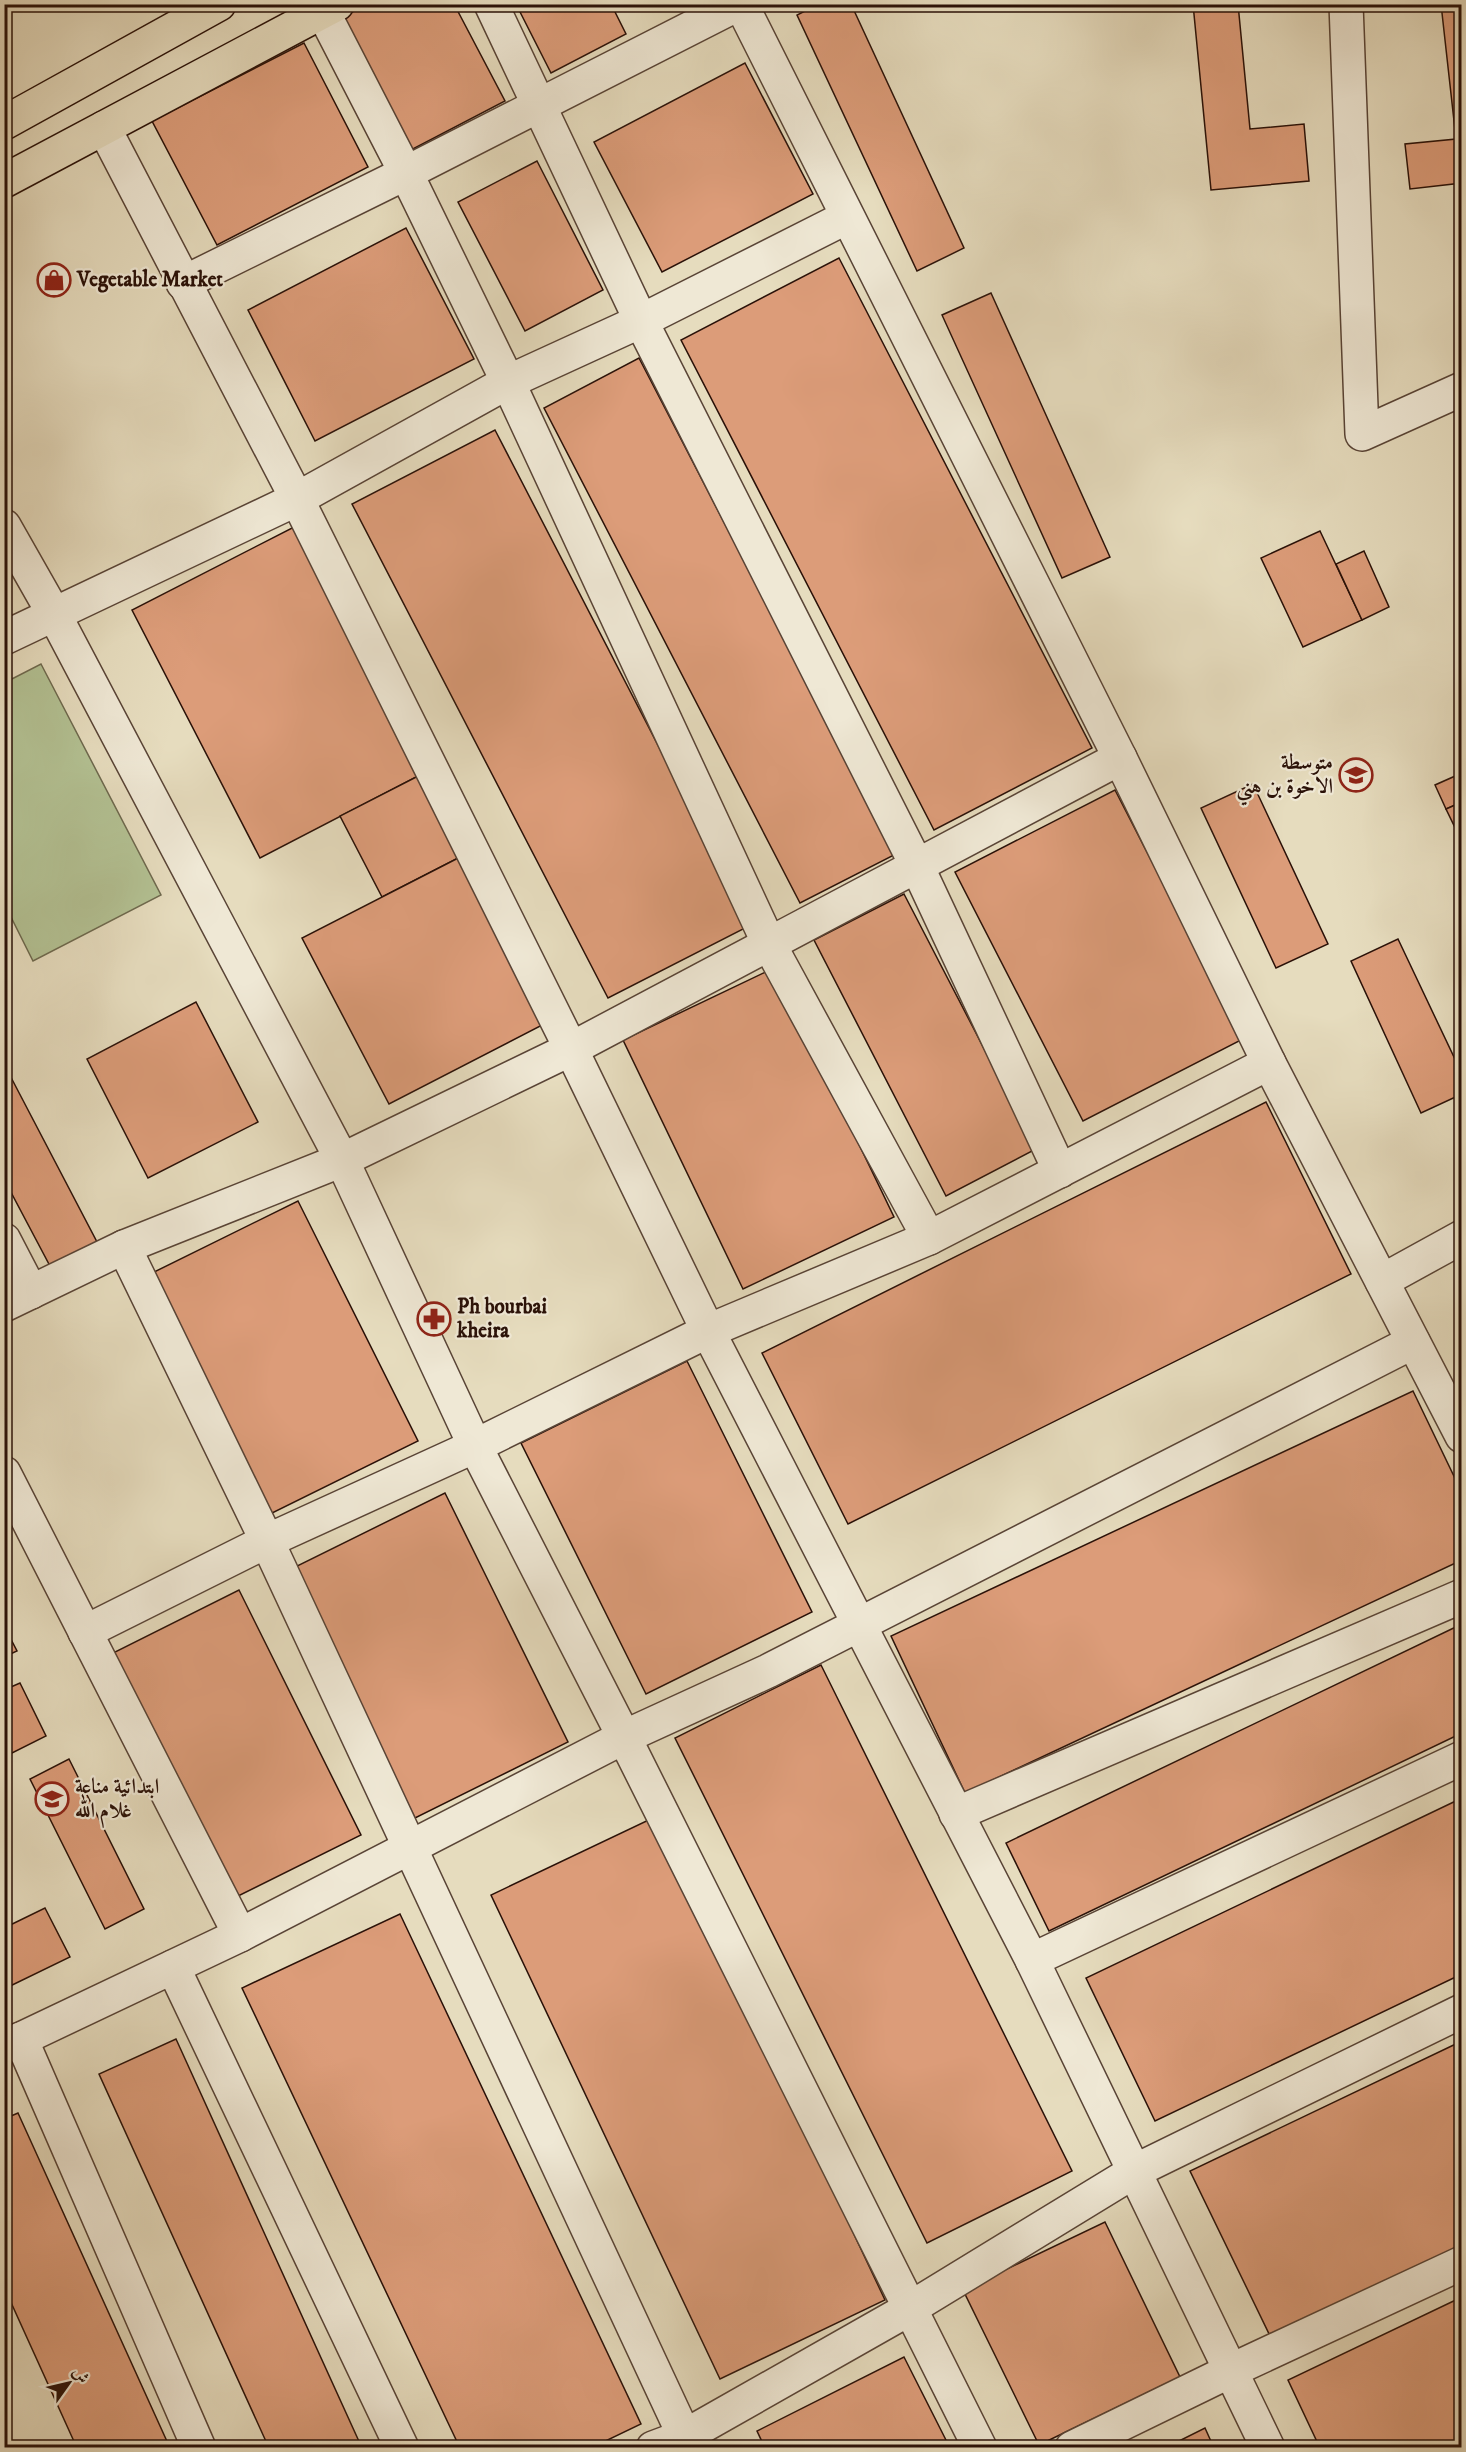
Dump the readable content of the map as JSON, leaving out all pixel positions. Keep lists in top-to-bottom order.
{
  "places": {
    "shop": ["Vegetable Market"],
    "school or university": ["متوسطة الاخوة بن هني", "ابتدائية مناعة غلام الله"],
    "pharmacy": ["Ph bourbai kheira"]
  },
  "north": "top right"
}
